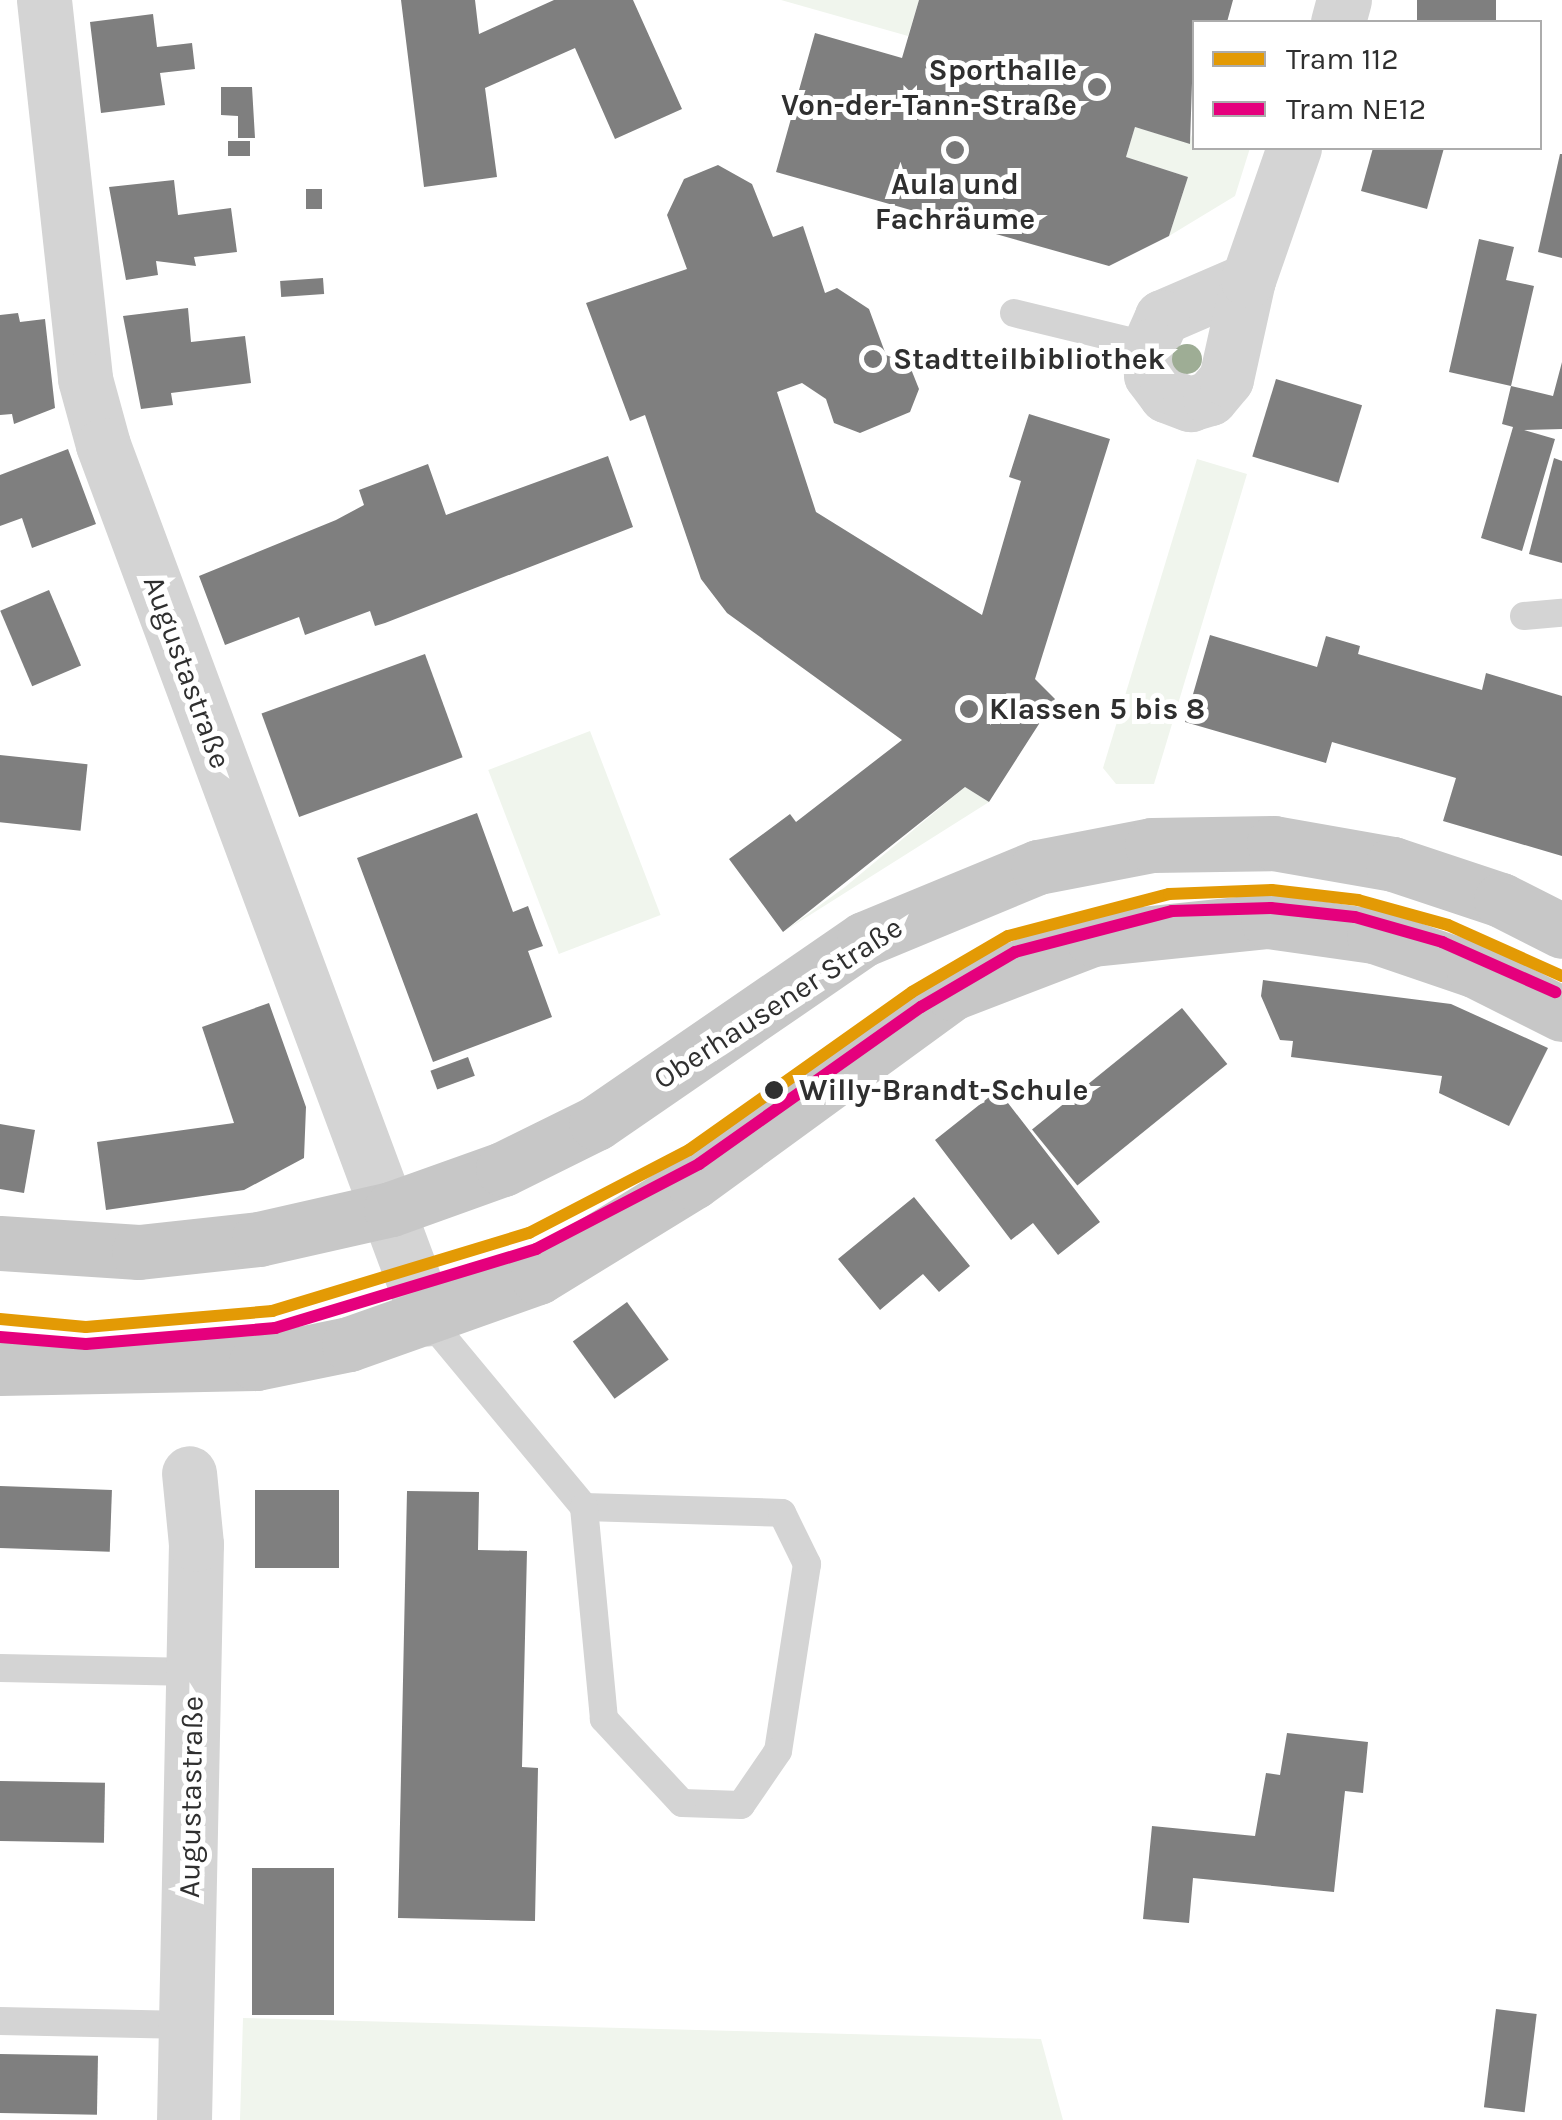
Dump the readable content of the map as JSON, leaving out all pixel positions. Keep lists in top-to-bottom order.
{
  "streets": {
    "main road": ["Oberhausener Straße"],
    "street": ["Augustastraße"]
  },
  "crossings": [
    ["Augustastraße", "Oberhausener Straße"]
  ],
  "places": [
    "Sporthalle Von-der-Tann-Straße",
    "Aula und Fachräume",
    "Stadtteilbibliothek",
    "Klassen 5 bis 8",
    "Willy-Brandt-Schule"
  ],
  "lines": ["tram line 112", "tram line NE12"],
  "legend": ["Tram 112", "Tram NE12"]
}
